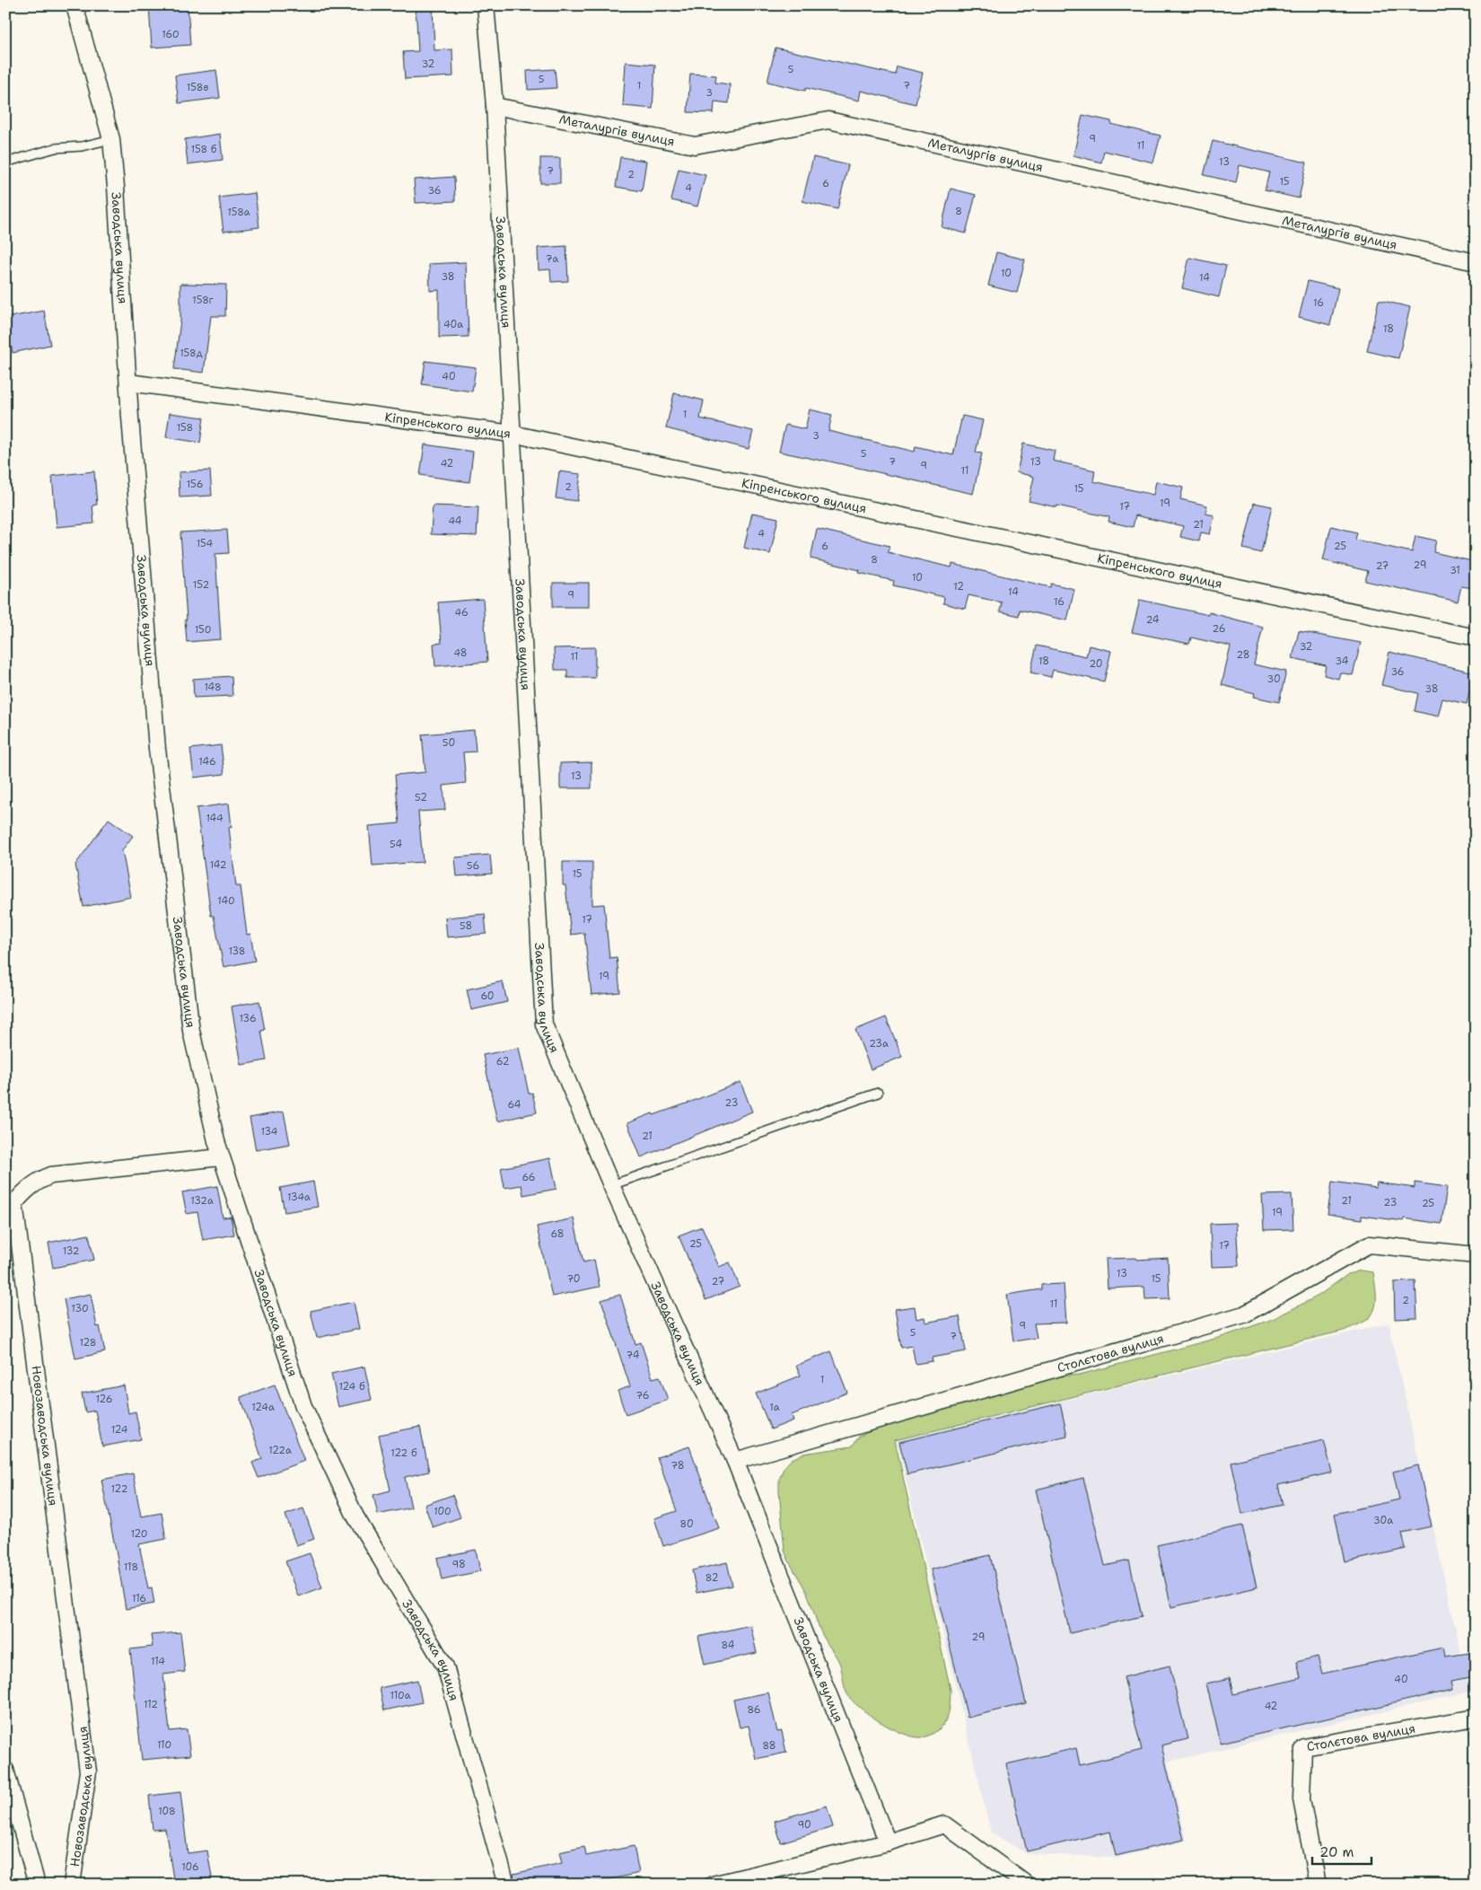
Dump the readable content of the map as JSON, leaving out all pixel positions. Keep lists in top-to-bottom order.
{
  "streets": {
    "street": [
      "Металургів вулиця",
      "Заводська вулиця",
      "Кіпренського вулиця",
      "Столєтова вулиця",
      "Новозаводська вулиця"
    ]
  },
  "crossings": [
    ["Металургів вулиця", "Заводська вулиця"],
    ["Заводська вулиця", "Кіпренського вулиця"],
    ["Заводська вулиця", "Столєтова вулиця"],
    ["Заводська вулиця", "Новозаводська вулиця"]
  ],
  "house_numbers": [
    "160",
    "32",
    "5",
    "5",
    "1",
    "7",
    "158в",
    "3",
    "9",
    "11",
    "158 б",
    "13",
    "7",
    "2",
    "15",
    "6",
    "4",
    "36",
    "8",
    "158а",
    "7а",
    "10",
    "38",
    "14",
    "158г",
    "16",
    "40а",
    "18",
    "158д",
    "40",
    "1",
    "158",
    "3",
    "5",
    "7",
    "13",
    "42",
    "9",
    "11",
    "156",
    "2",
    "15",
    "19",
    "17",
    "44",
    "21",
    "4",
    "154",
    "6",
    "25",
    "8",
    "29",
    "27",
    "31",
    "10",
    "152",
    "12",
    "14",
    "9",
    "16",
    "46",
    "24",
    "26",
    "150",
    "32",
    "48",
    "28",
    "11",
    "18",
    "34",
    "20",
    "36",
    "30",
    "148",
    "38",
    "50",
    "146",
    "13",
    "52",
    "144",
    "54",
    "142",
    "56",
    "15",
    "140",
    "17",
    "58",
    "138",
    "19",
    "60",
    "136",
    "23а",
    "62",
    "23",
    "64",
    "134",
    "21",
    "66",
    "134а",
    "132а",
    "21",
    "23",
    "25",
    "19",
    "68",
    "25",
    "17",
    "132",
    "13",
    "70",
    "15",
    "27",
    "2",
    "11",
    "130",
    "9",
    "5",
    "7",
    "128",
    "74",
    "1",
    "124 б",
    "76",
    "126",
    "124а",
    "1а",
    "124",
    "122а",
    "122 б",
    "78",
    "122",
    "100",
    "30а",
    "80",
    "120",
    "98",
    "118",
    "82",
    "116",
    "29",
    "84",
    "114",
    "40",
    "110а",
    "112",
    "42",
    "86",
    "110",
    "88",
    "108",
    "90",
    "106"
  ],
  "scale_bar": "20 m"
}
